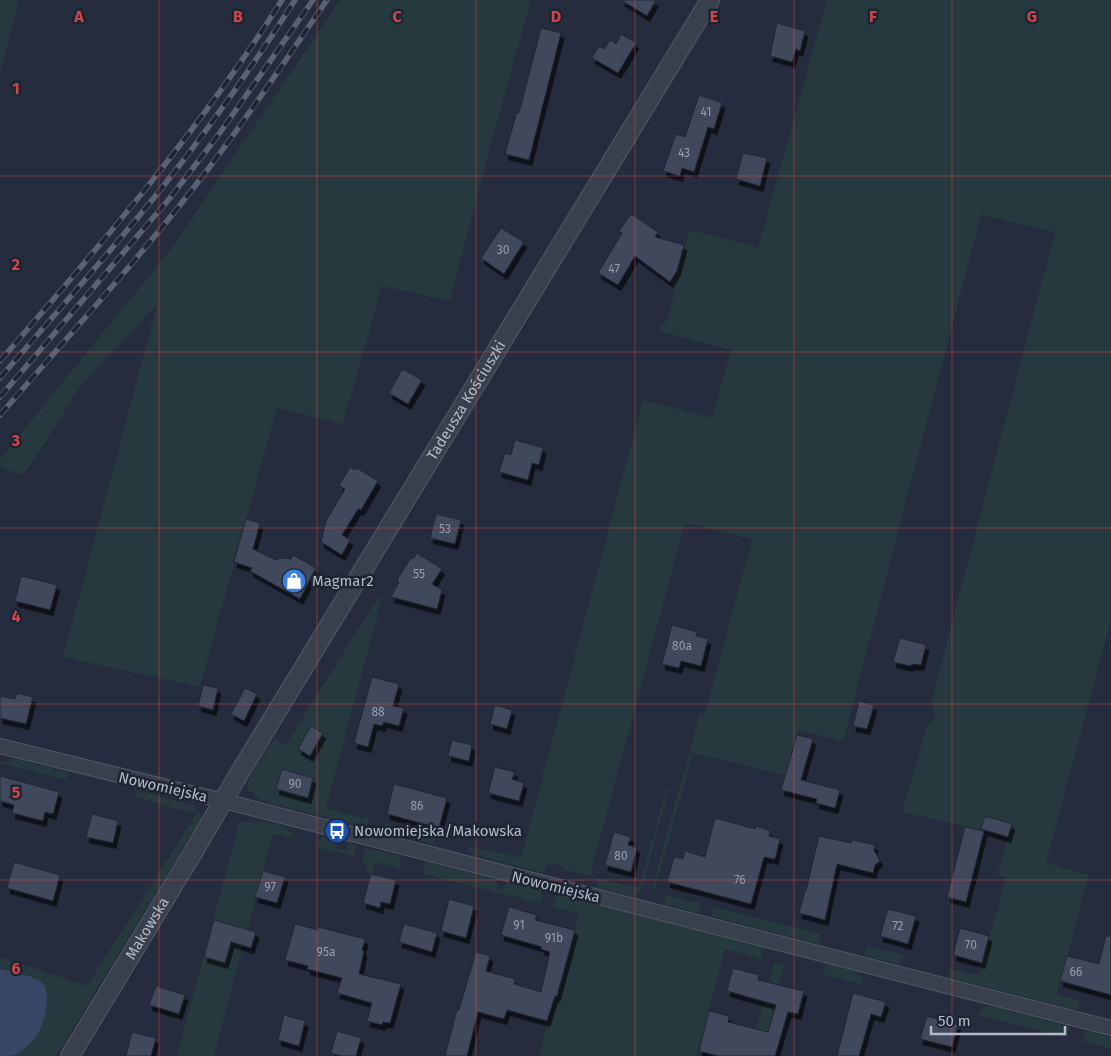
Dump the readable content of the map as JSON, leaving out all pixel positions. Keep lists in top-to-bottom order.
{
  "streets": {
    "street": ["Tadeusza Kościuszki", "Nowomiejska", "Makowska"]
  },
  "crossings": [
    ["Tadeusza Kościuszki", "Nowomiejska"],
    ["Tadeusza Kościuszki", "Makowska"],
    ["Nowomiejska", "Makowska"]
  ],
  "places": {
    "shop": ["Magmar2"],
    "bus stop": ["Nowomiejska/Makowska"]
  },
  "house_numbers": [
    "41",
    "43",
    "30",
    "47",
    "53",
    "55",
    "80a",
    "88",
    "90",
    "86",
    "80",
    "76",
    "97",
    "91",
    "72",
    "91b",
    "70",
    "95a",
    "66"
  ],
  "scale_bar": "50 m",
  "grid": {
    "columns": [
      "A",
      "B",
      "C",
      "D",
      "E",
      "F",
      "G"
    ],
    "rows": [
      "1",
      "2",
      "3",
      "4",
      "5",
      "6"
    ]
  }
}
